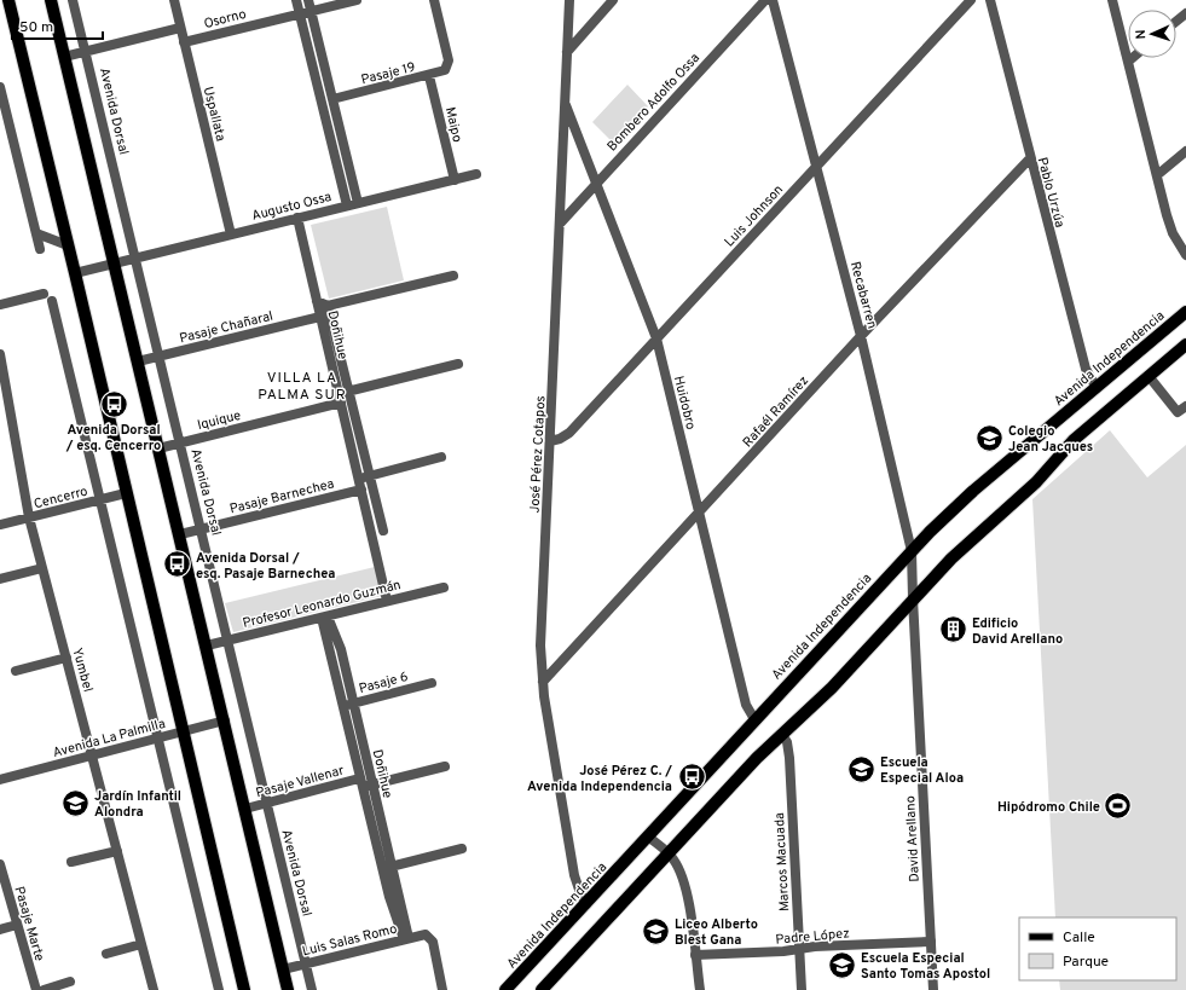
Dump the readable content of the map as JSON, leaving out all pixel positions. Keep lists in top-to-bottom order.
{
  "streets": {
    "main road": ["Avenida Independencia"],
    "street": [
      "Osorno",
      "Pasaje 19",
      "Bombero Adolfo Ossa",
      "Avenida Dorsal",
      "Uspallata",
      "Maipo",
      "Pablo Urzúa",
      "Augusto Ossa",
      "Luis Johnson",
      "Recabarren",
      "Pasaje Chañaral",
      "Doñihue",
      "Huidobro",
      "Rafaél Ramírez",
      "Iquique",
      "José Pérez Cotapos",
      "Pasaje Barnechea",
      "Cencerro",
      "Profesor Leonardo Guzmán",
      "Yumbel",
      "Pasaje 6",
      "Avenida La Palmilla",
      "Pasaje Vallenar",
      "David Arellano",
      "Marcos Macuada",
      "Pasaje Marte",
      "Padre López",
      "Luis Salas Romo"
    ]
  },
  "crossings": [
    ["Osorno", "Uspallata"],
    ["Pasaje 19", "Maipo"],
    ["Bombero Adolfo Ossa", "Huidobro"],
    ["Bombero Adolfo Ossa", "José Pérez Cotapos"],
    ["Avenida Dorsal", "Augusto Ossa"],
    ["Avenida Dorsal", "Pasaje Chañaral"],
    ["Avenida Dorsal", "Iquique"],
    ["Avenida Dorsal", "Pasaje Barnechea"],
    ["Avenida Dorsal", "Profesor Leonardo Guzmán"],
    ["Avenida Dorsal", "Pasaje Vallenar"],
    ["Avenida Dorsal", "Luis Salas Romo"],
    ["Uspallata", "Augusto Ossa"],
    ["Maipo", "Augusto Ossa"],
    ["Pablo Urzúa", "Avenida Independencia"],
    ["Pablo Urzúa", "Rafaél Ramírez"],
    ["Augusto Ossa", "Doñihue"],
    ["Luis Johnson", "Recabarren"],
    ["Luis Johnson", "Huidobro"],
    ["Luis Johnson", "José Pérez Cotapos"],
    ["Recabarren", "Avenida Independencia"],
    ["Recabarren", "Rafaél Ramírez"],
    ["Recabarren", "David Arellano"],
    ["Pasaje Chañaral", "Doñihue"],
    ["Doñihue", "Iquique"],
    ["Doñihue", "Pasaje Barnechea"],
    ["Doñihue", "Profesor Leonardo Guzmán"],
    ["Doñihue", "Pasaje 6"],
    ["Doñihue", "Pasaje Vallenar"],
    ["Doñihue", "Luis Salas Romo"],
    ["Avenida Independencia", "Huidobro"],
    ["Avenida Independencia", "José Pérez Cotapos"],
    ["Huidobro", "Rafaél Ramírez"],
    ["Huidobro", "José Pérez Cotapos"],
    ["Rafaél Ramírez", "José Pérez Cotapos"],
    ["Cencerro", "Yumbel"],
    ["Yumbel", "Avenida La Palmilla"],
    ["David Arellano", "Padre López"],
    ["Marcos Macuada", "Padre López"]
  ],
  "districts": ["VILLA LA PALMA SUR"],
  "places": {
    "bus stop": ["Avenida Dorsal / esq. Cencerro", "Avenida Dorsal / esq. Pasaje Barnechea", "José Pérez C. / Avenida Independencia"],
    "school or university": [
      "Colegio Jean Jacques",
      "Escuela Especial Aloa",
      "Jardín Infantil Alondra",
      "Liceo Alberto Blest Gana",
      "Escuela Especial Santo Tomas Apostol"
    ],
    "building": ["Edificio David Arellano"],
    "sports": ["Hipódromo Chile"]
  },
  "legend": ["Calle", "Parque"],
  "scale_bar": "50 m",
  "north": "left"
}
